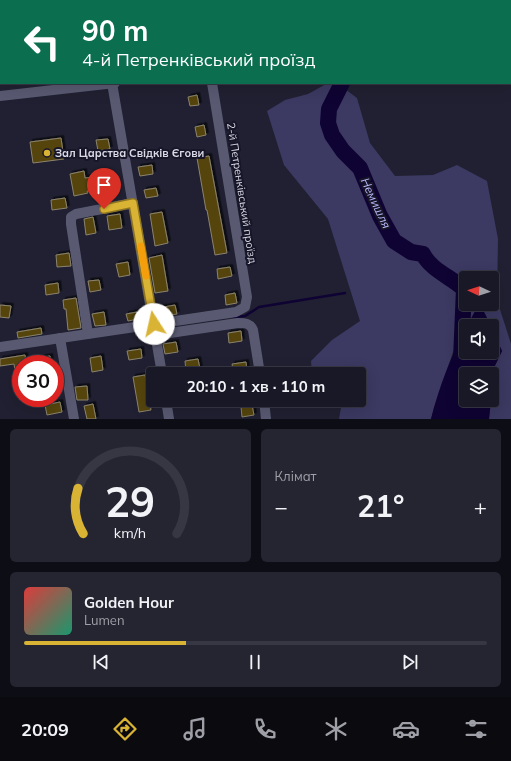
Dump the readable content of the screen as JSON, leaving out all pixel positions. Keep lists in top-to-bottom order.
{
  "streets": {
    "street": ["2-й Петренківський проїзд"]
  },
  "water": ["Немишля"],
  "places": ["Зал Царства Свідків Єгови"],
  "north": "left",
  "page": {
    "turn": ["90 m", "4-й Петренківський проїзд"],
    "limit": "30",
    "trip": "20:10 · 1 хв · 110 m",
    "tile": "Клімат",
    "heat": ["−", "21°", "+"],
    "song": ["Golden Hour", "Lumen"],
    "tabs": "20:09",
    "gauge": ["29", "km/h"]
  }
}
